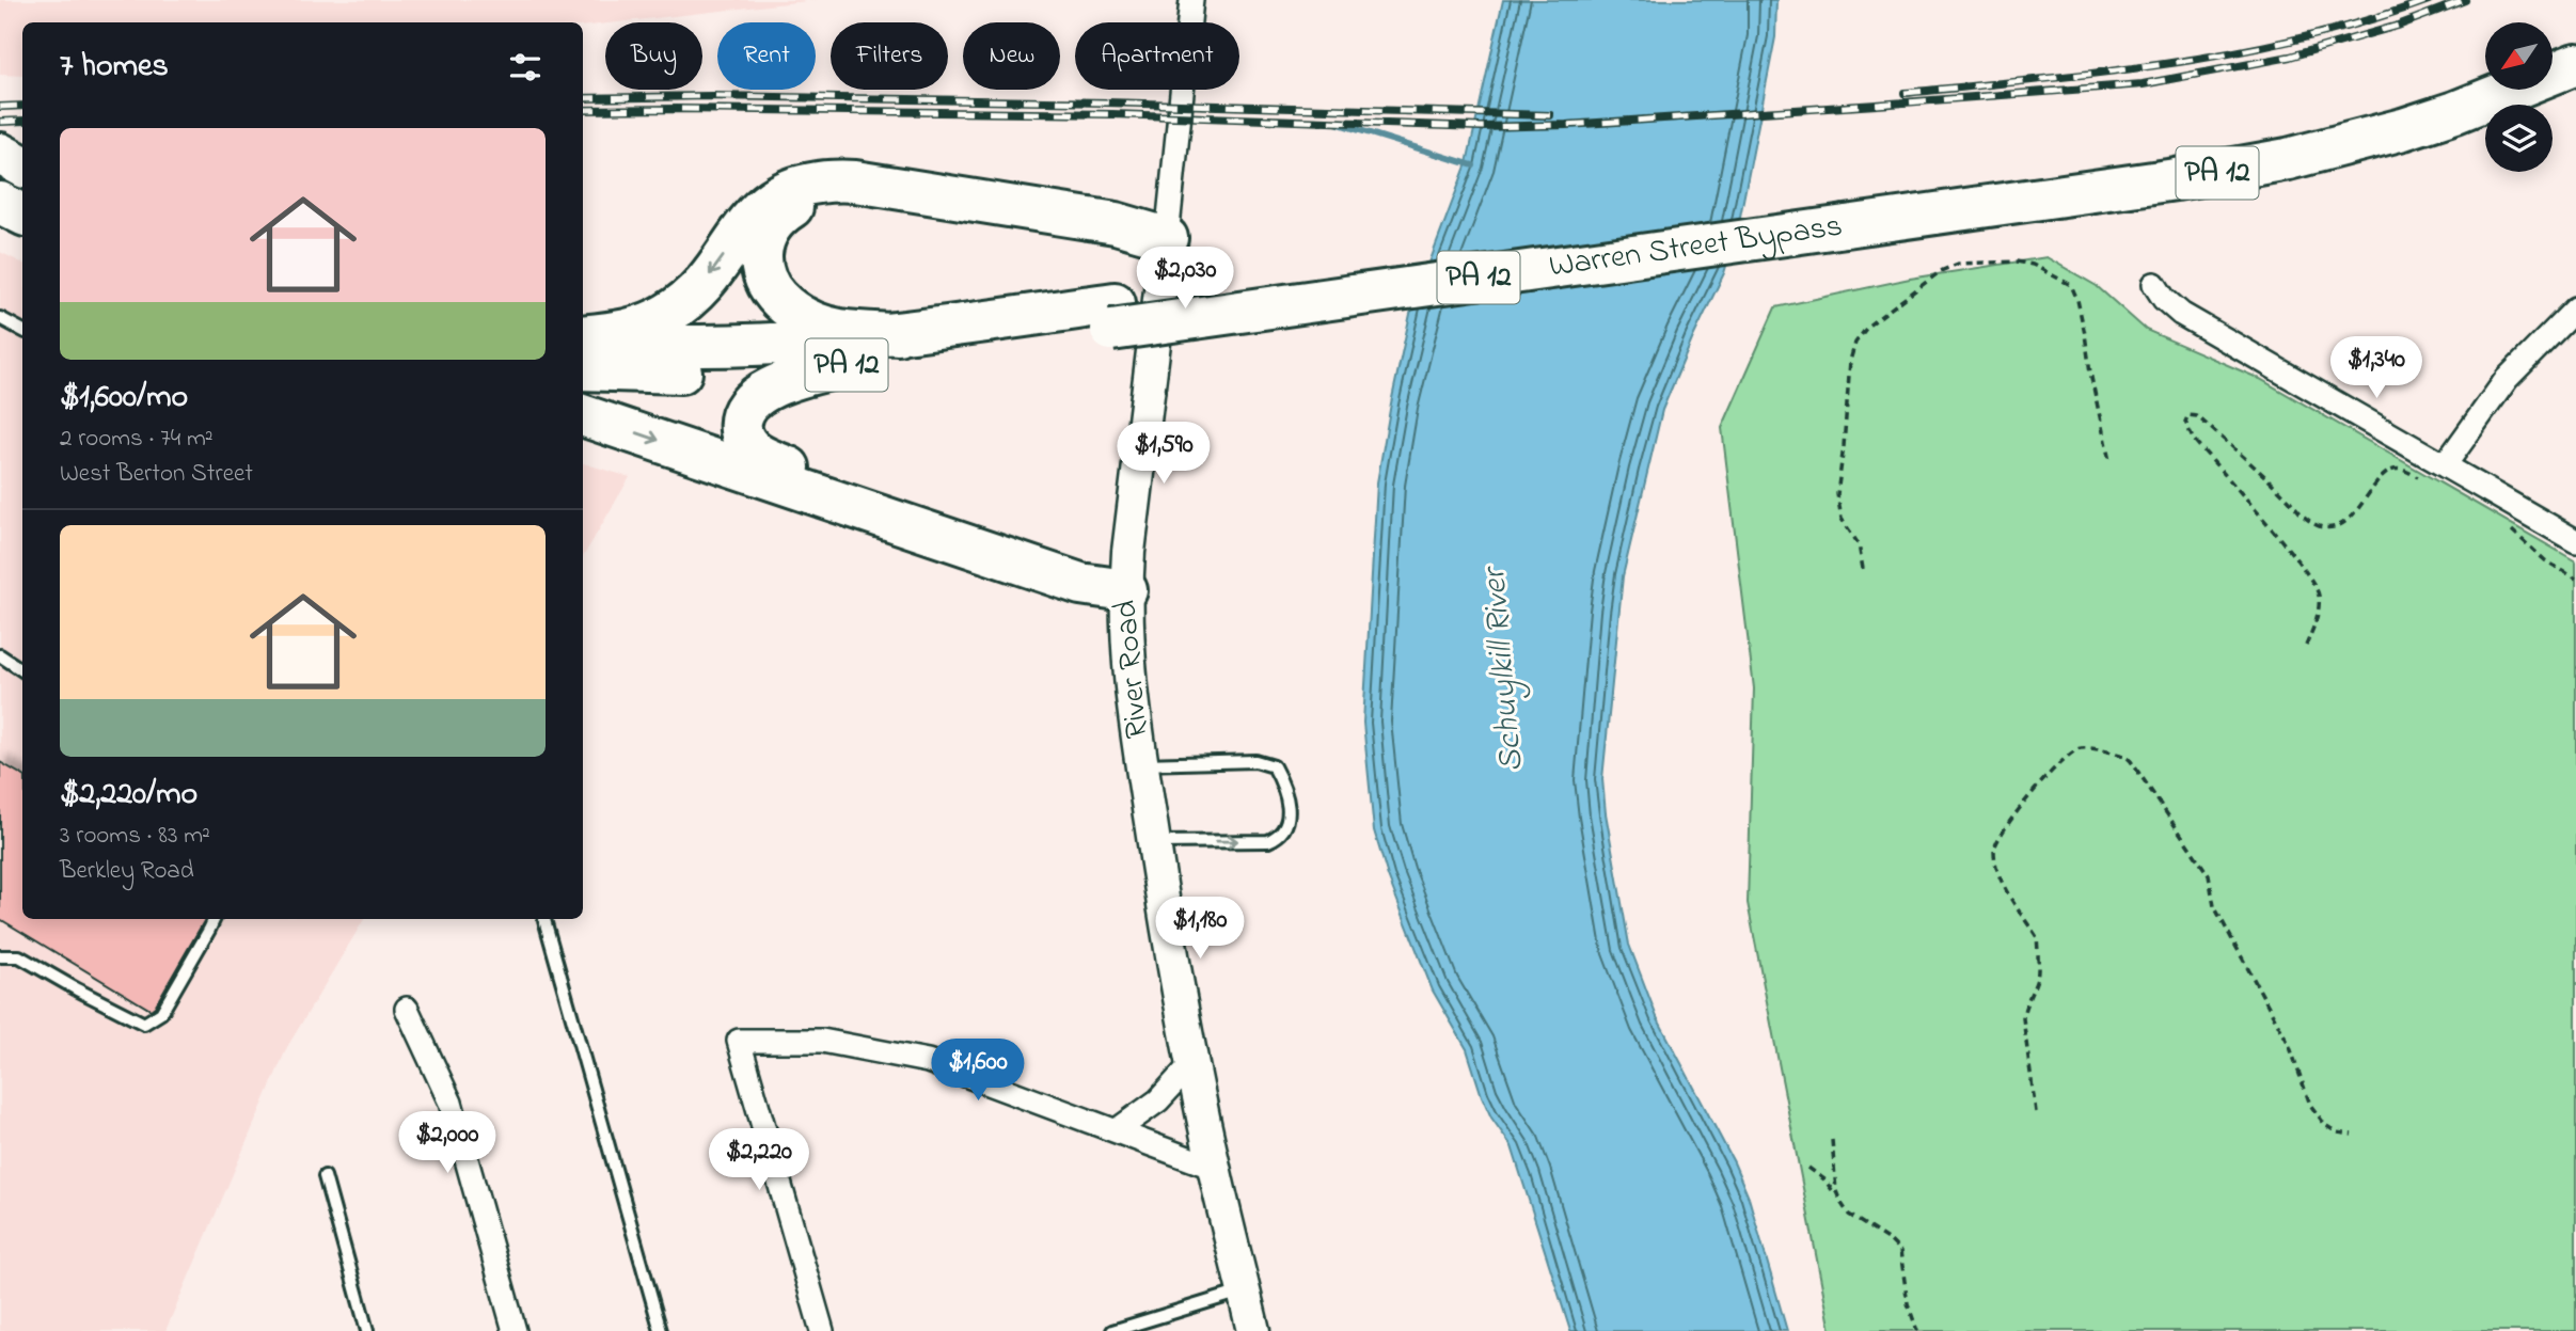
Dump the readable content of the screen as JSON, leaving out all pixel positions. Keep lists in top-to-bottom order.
{
  "streets": {
    "highway": ["PA 12", "Warren Street Bypass"],
    "street": ["River Road"]
  },
  "water": ["Schuylkill River"],
  "north": "bottom left",
  "page": {
    "chip": [
      "Buy",
      "Rent",
      "Filters",
      "New",
      "Apartment"
    ],
    "heading": "7 homes",
    "list": [
      {
        "name": "$1,600/mo",
        "note": "2 rooms · 74 m² · West Berton Street"
      },
      {
        "name": "$2,220/mo",
        "note": "3 rooms · 83 m² · Berkley Road"
      }
    ],
    "price": [
      "$2,030",
      "$1,340",
      "$1,590",
      "$1,180",
      "$1,600",
      "$2,000",
      "$2,220"
    ]
  }
}
